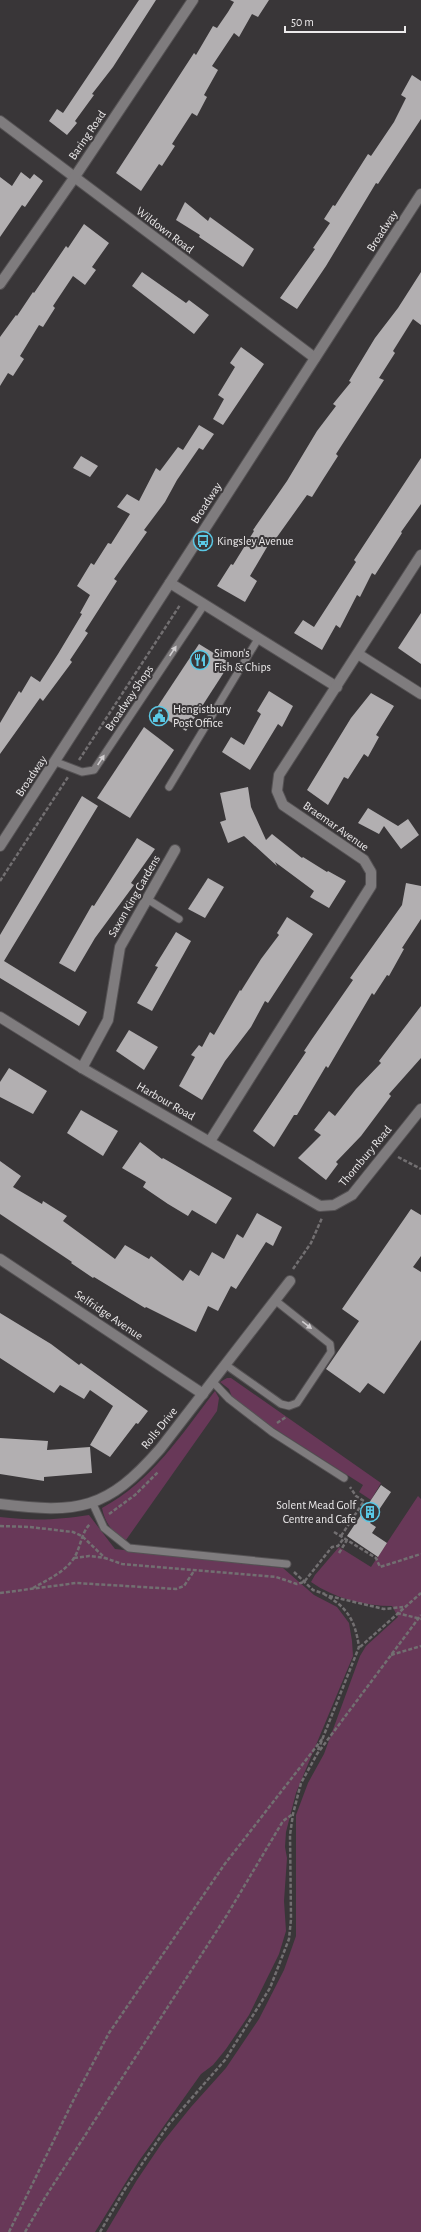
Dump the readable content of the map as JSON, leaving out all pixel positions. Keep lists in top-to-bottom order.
{
  "streets": {
    "street": [
      "Baring Road",
      "Wildown Road",
      "Broadway",
      "Braemar Avenue",
      "Saxon King Gardens",
      "Harbour Road",
      "Thornbury Road",
      "Selfridge Avenue",
      "Rolls Drive"
    ],
    "lane": ["Broadway Shops"]
  },
  "crossings": [
    ["Baring Road", "Wildown Road"],
    ["Wildown Road", "Broadway"],
    ["Broadway", "Broadway Shops"],
    ["Braemar Avenue", "Harbour Road"],
    ["Saxon King Gardens", "Harbour Road"],
    ["Harbour Road", "Thornbury Road"],
    ["Selfridge Avenue", "Rolls Drive"]
  ],
  "one_way": ["Broadway Shops"],
  "places": {
    "bus stop": ["Kingsley Avenue"],
    "restaurant": ["Simon's Fish & Chips"],
    "public building": ["Hengistbury Post Office"],
    "building": ["Solent Mead Golf Centre and Cafe"]
  },
  "scale_bar": "50 m"
}
